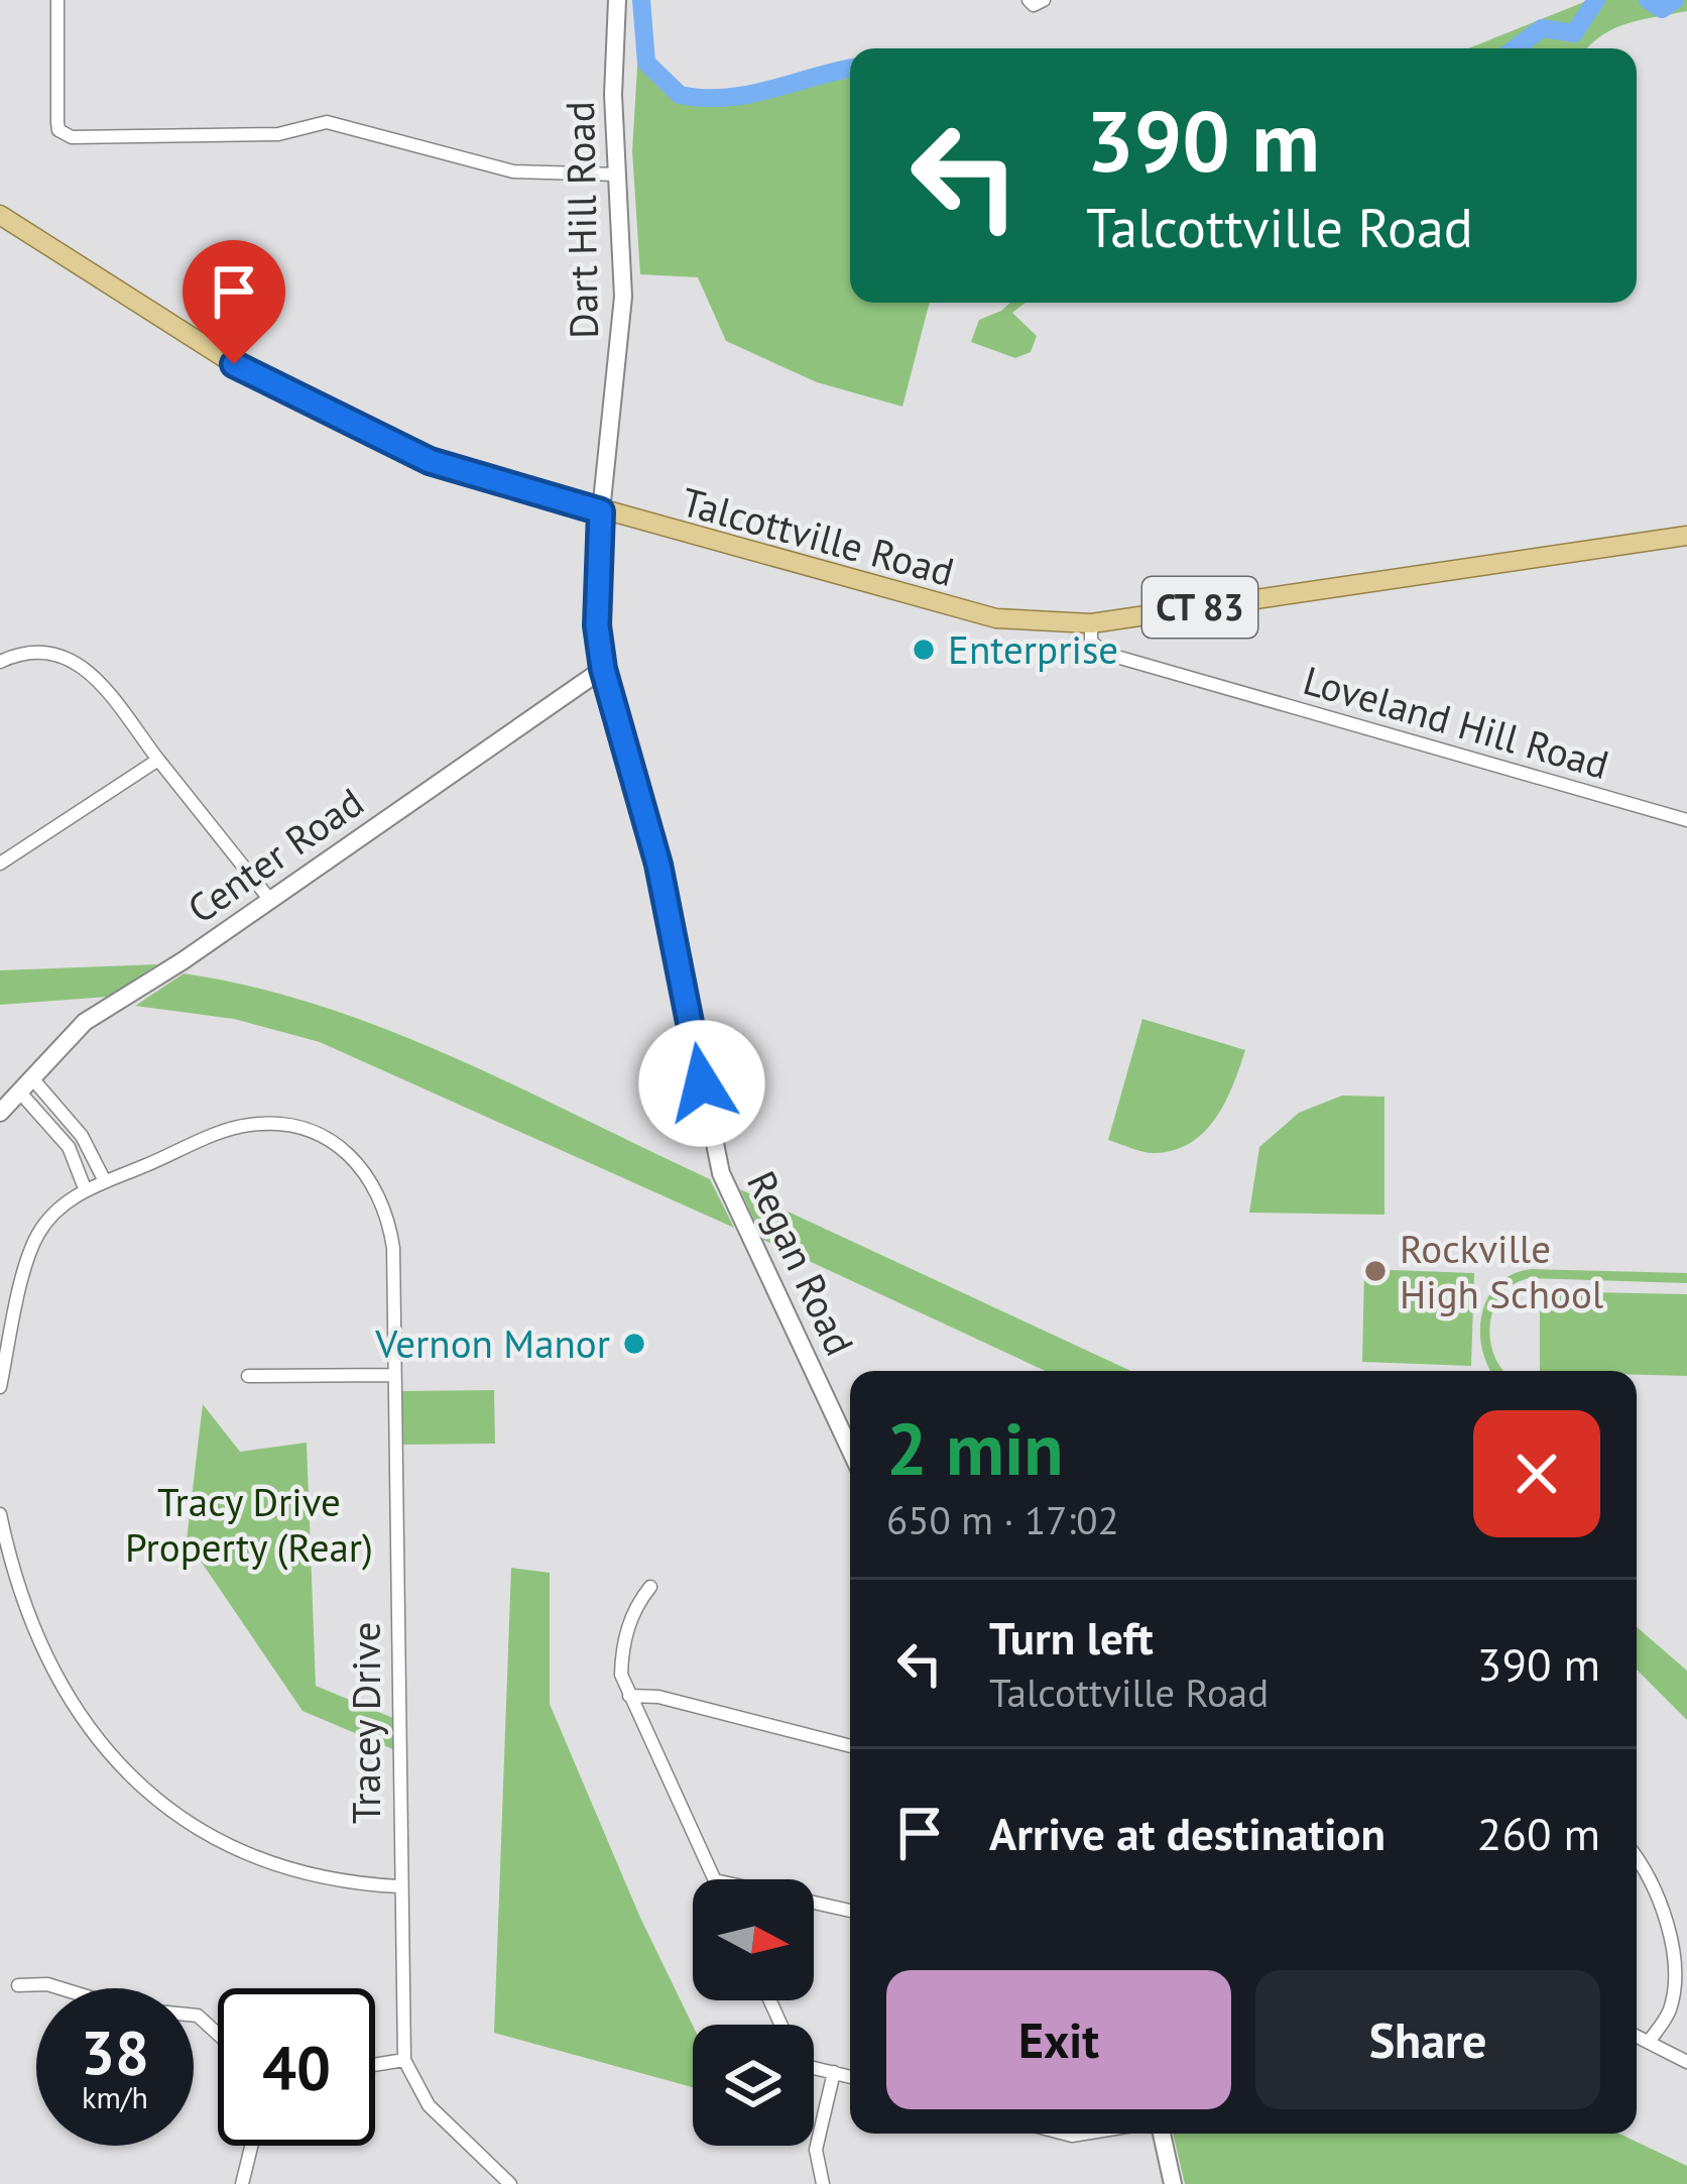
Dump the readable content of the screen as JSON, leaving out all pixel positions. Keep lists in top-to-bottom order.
{
  "streets": {
    "main road": ["Talcottville Road", "CT 83"],
    "street": [
      "Dart Hill Road",
      "Loveland Hill Road",
      "Center Road",
      "Regan Road",
      "Tracey Drive"
    ]
  },
  "crossings": [
    ["Dart Hill Road", "Talcottville Road"],
    ["Dart Hill Road", "Regan Road"],
    ["Talcottville Road", "Loveland Hill Road"],
    ["Talcottville Road", "Regan Road"],
    ["Center Road", "Regan Road"]
  ],
  "parks": ["Tracy Drive Property (Rear)"],
  "places": ["Enterprise", "Rockville High School", "Vernon Manor"],
  "north": "right",
  "page": {
    "turn": ["390 m", "Talcottville Road"],
    "heading": ["2 min", "650 m · 17:02"],
    "list": [
      {
        "name": "Turn left",
        "note": "Talcottville Road",
        "value": "390 m"
      },
      {
        "name": "Arrive at destination",
        "value": "260 m"
      }
    ],
    "buttons": ["Exit", "Share"],
    "speed": "38 km/h",
    "limit": "40"
  }
}
